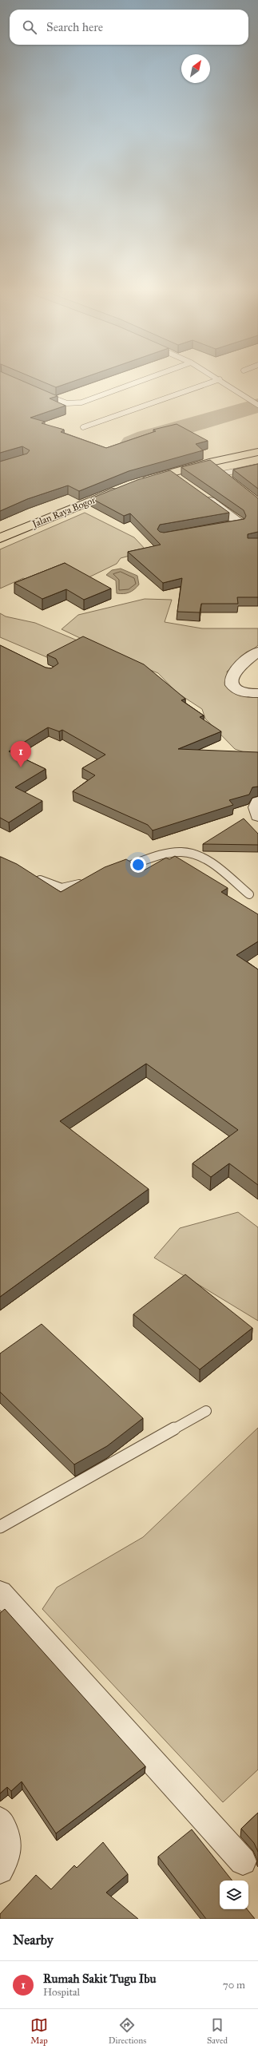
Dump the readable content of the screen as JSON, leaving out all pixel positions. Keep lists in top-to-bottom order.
{
  "streets": {
    "highway": ["Jalan Raya Bogor"]
  },
  "north": "top right",
  "page": {
    "search": "Search here",
    "pins": "1",
    "heading": "Nearby",
    "list": [
      {
        "mark": "1",
        "name": "Rumah Sakit Tugu Ibu",
        "note": "Hospital",
        "value": "70 m"
      }
    ],
    "nav": ["Map", "Directions", "Saved"]
  }
}
